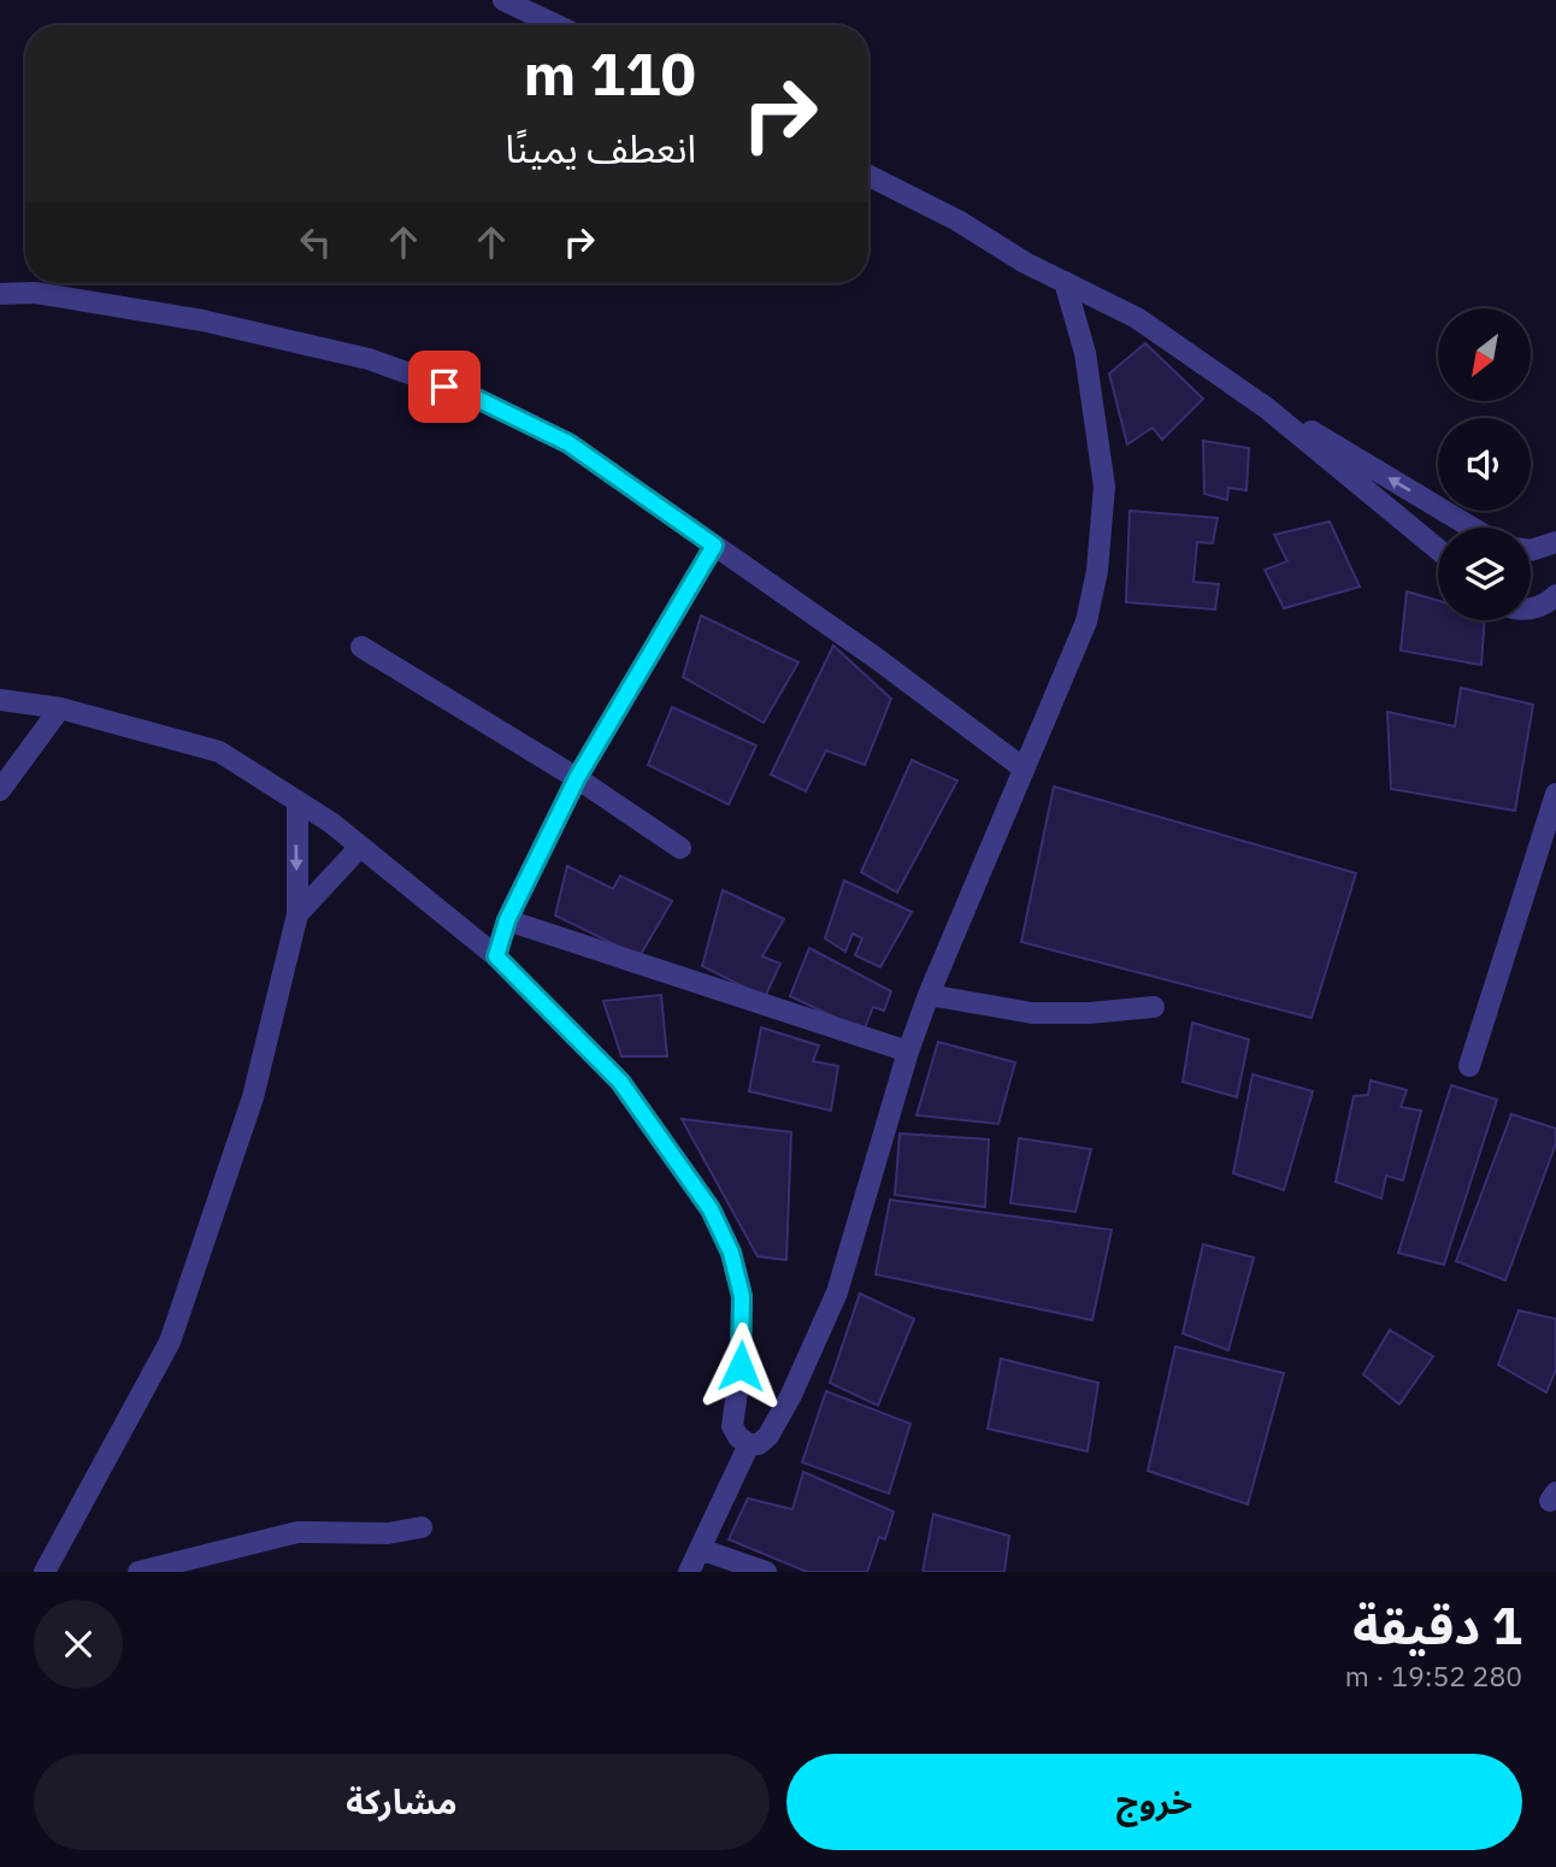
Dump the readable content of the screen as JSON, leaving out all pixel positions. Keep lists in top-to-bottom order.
{
  "north": "bottom left",
  "page": {
    "turn": ["110 m", "انعطف يمينًا"],
    "heading": ["1 دقيقة", "280 m · 19:52"],
    "buttons": ["خروج", "مشاركة"]
  }
}
